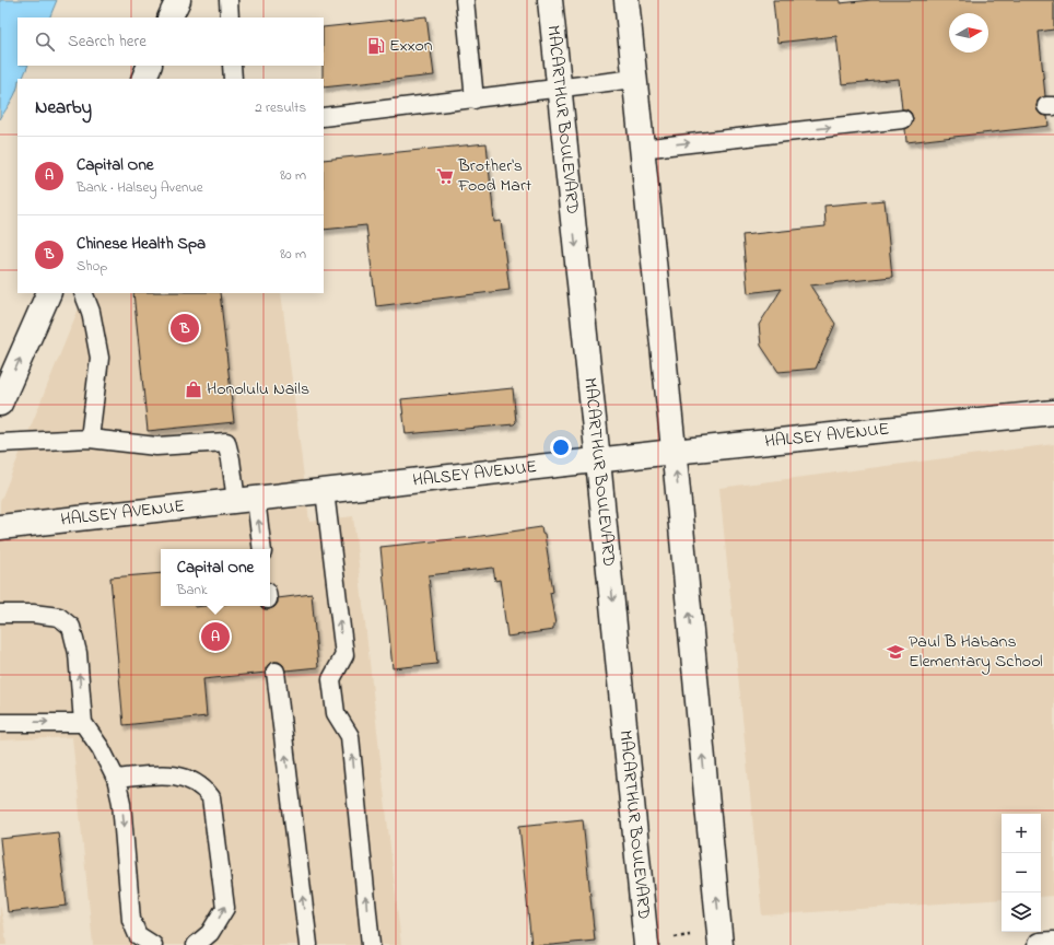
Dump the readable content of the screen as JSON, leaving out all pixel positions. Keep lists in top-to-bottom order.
{
  "streets": {
    "street": ["MACARTHUR BOULEVARD", "HALSEY AVENUE"]
  },
  "crossings": [
    ["MACARTHUR BOULEVARD", "HALSEY AVENUE"]
  ],
  "places": {
    "fuel station": ["Exxon"],
    "supermarket": ["Brother's Food Mart"],
    "shop": ["Honolulu Nails"],
    "school or university": ["Paul B Habans Elementary School"]
  },
  "north": "right",
  "page": {
    "search": "Search here",
    "heading": ["Nearby", "2 results"],
    "list": [
      {
        "mark": "A",
        "name": "Capital One",
        "note": "Bank · Halsey Avenue",
        "value": "80 m"
      },
      {
        "mark": "B",
        "name": "Chinese Health Spa",
        "note": "Shop",
        "value": "80 m"
      }
    ],
    "pins": ["B", "A"],
    "popup": ["Capital One", "Bank"],
    "map_buttons": ["+", "−"]
  }
}
